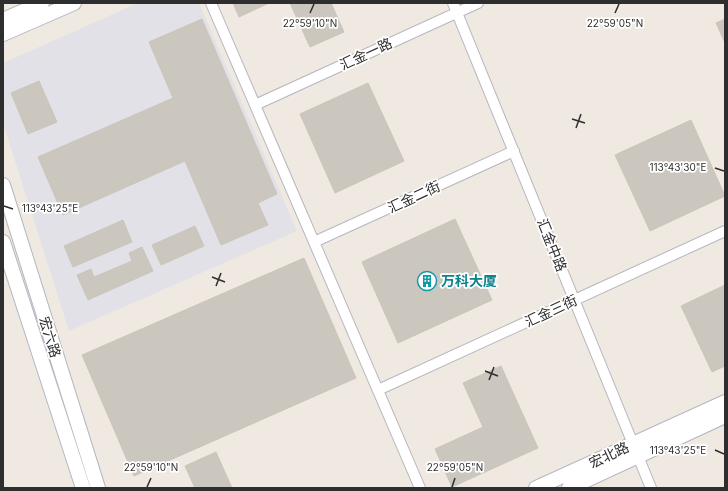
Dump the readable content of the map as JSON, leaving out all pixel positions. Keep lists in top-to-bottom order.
{
  "streets": {
    "street": [
      "汇金一路",
      "汇金二街",
      "汇金中路",
      "汇金三街",
      "宏六路",
      "宏北路"
    ]
  },
  "crossings": [
    ["汇金一路", "汇金中路"],
    ["汇金二街", "汇金中路"],
    ["汇金中路", "汇金三街"],
    ["汇金中路", "宏北路"]
  ],
  "places": {
    "building": ["万科大厦"]
  },
  "coordinates": [
    "22°59'10\"N",
    "22°59'05\"N",
    "113°43'30\"E",
    "113°43'25\"E"
  ]
}
